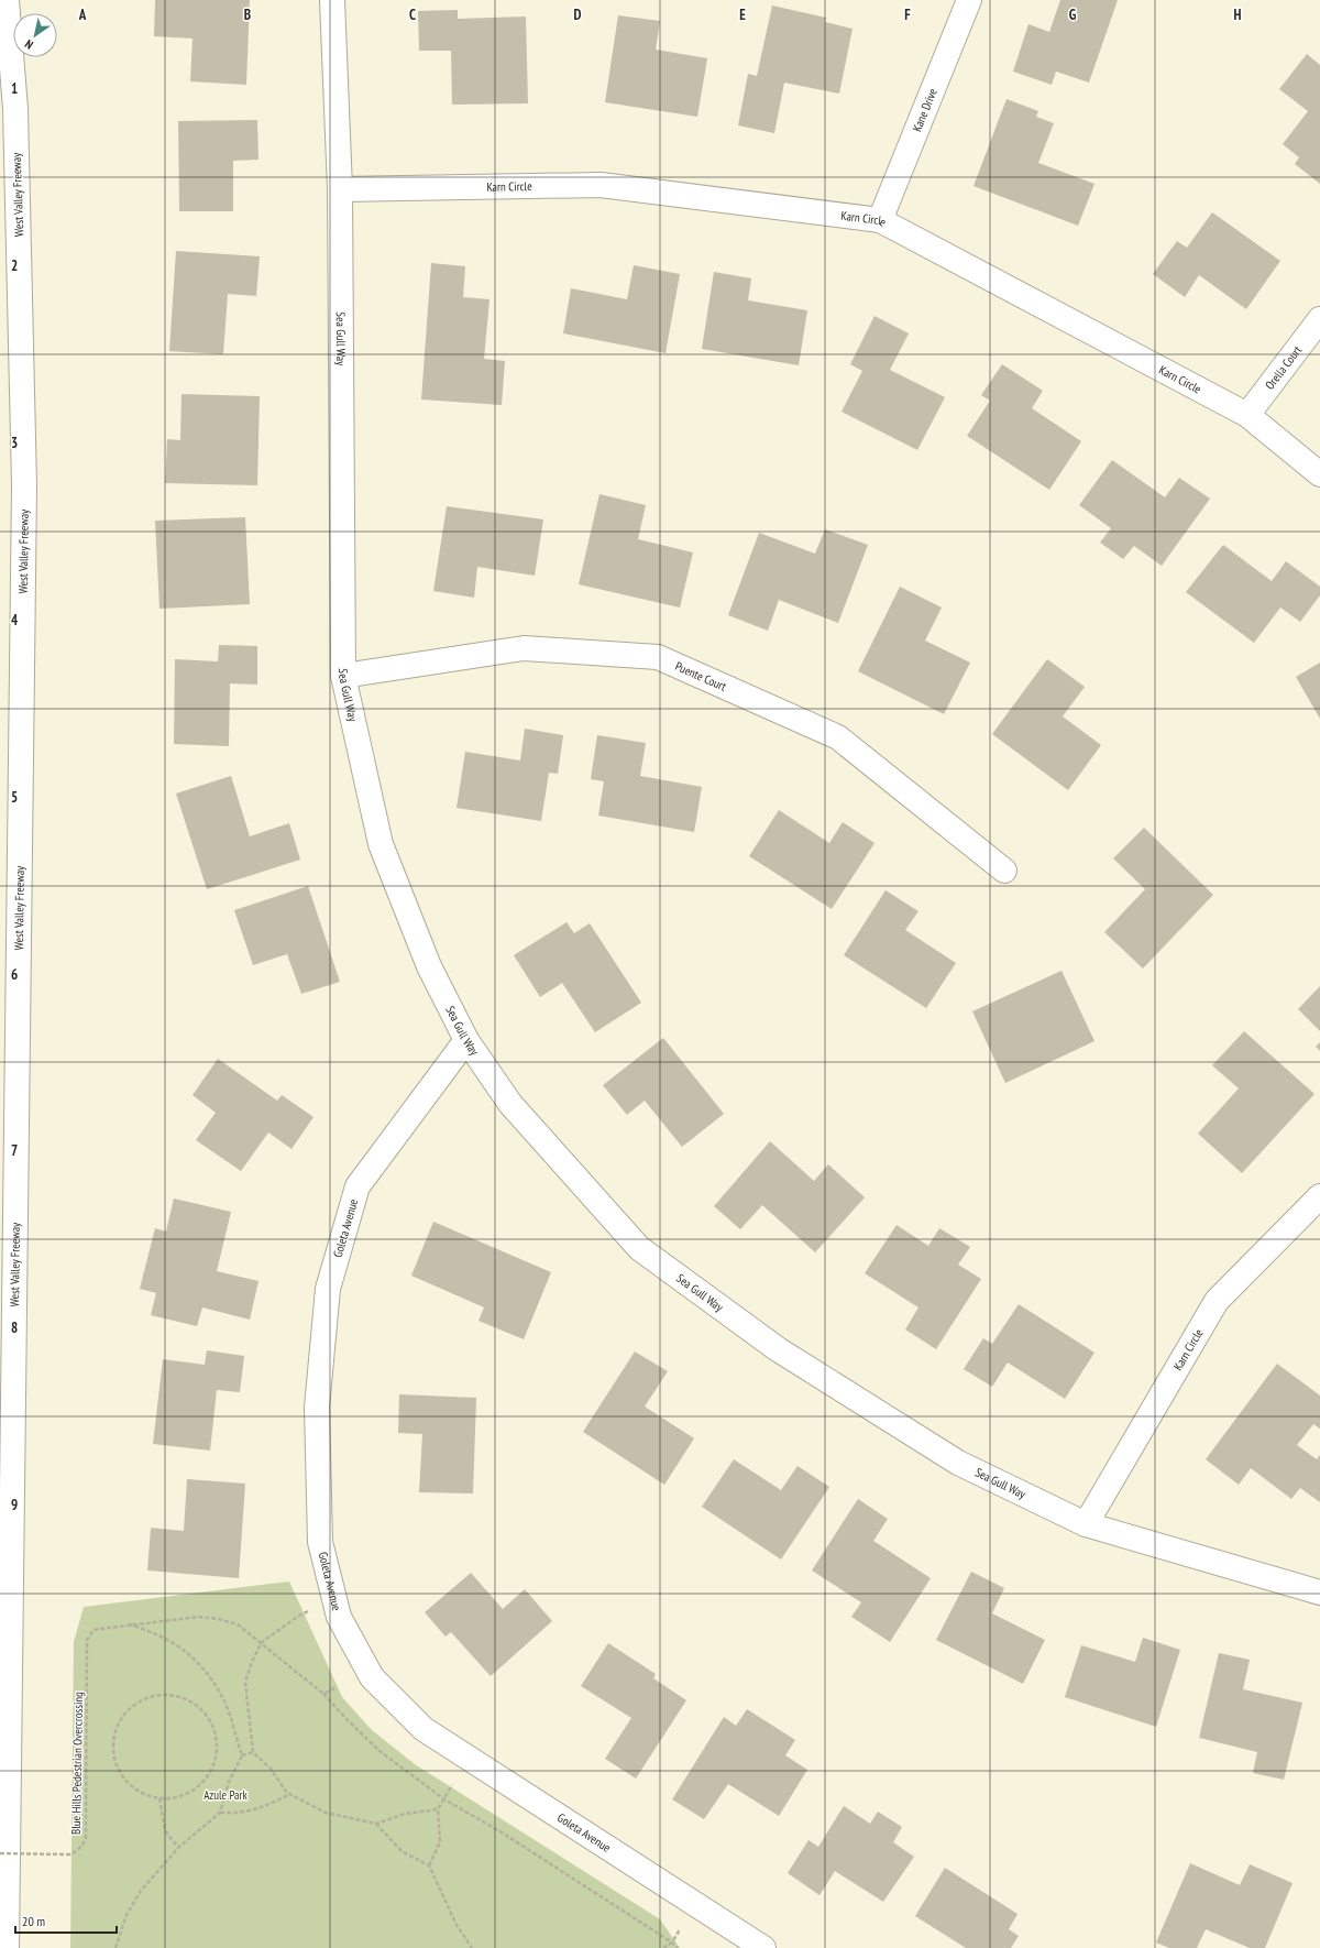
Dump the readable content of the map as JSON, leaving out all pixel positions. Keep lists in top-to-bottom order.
{
  "streets": {
    "main road": [
      "Kane Drive",
      "Karn Circle",
      "West Valley Freeway",
      "Sea Gull Way",
      "Orella Court",
      "Puente Court",
      "Goleta Avenue"
    ],
    "path": ["Blue Hills Pedestrian Overcrossing"]
  },
  "crossings": [
    ["Kane Drive", "Karn Circle"],
    ["Karn Circle", "Sea Gull Way"],
    ["Karn Circle", "Orella Court"],
    ["Sea Gull Way", "Puente Court"],
    ["Sea Gull Way", "Goleta Avenue"]
  ],
  "parks": ["Azule Park"],
  "scale_bar": "20 m",
  "north": "bottom left",
  "grid": {
    "columns": [
      "A",
      "B",
      "C",
      "D",
      "E",
      "F",
      "G",
      "H"
    ],
    "rows": [
      "1",
      "2",
      "3",
      "4",
      "5",
      "6",
      "7",
      "8",
      "9"
    ]
  }
}
